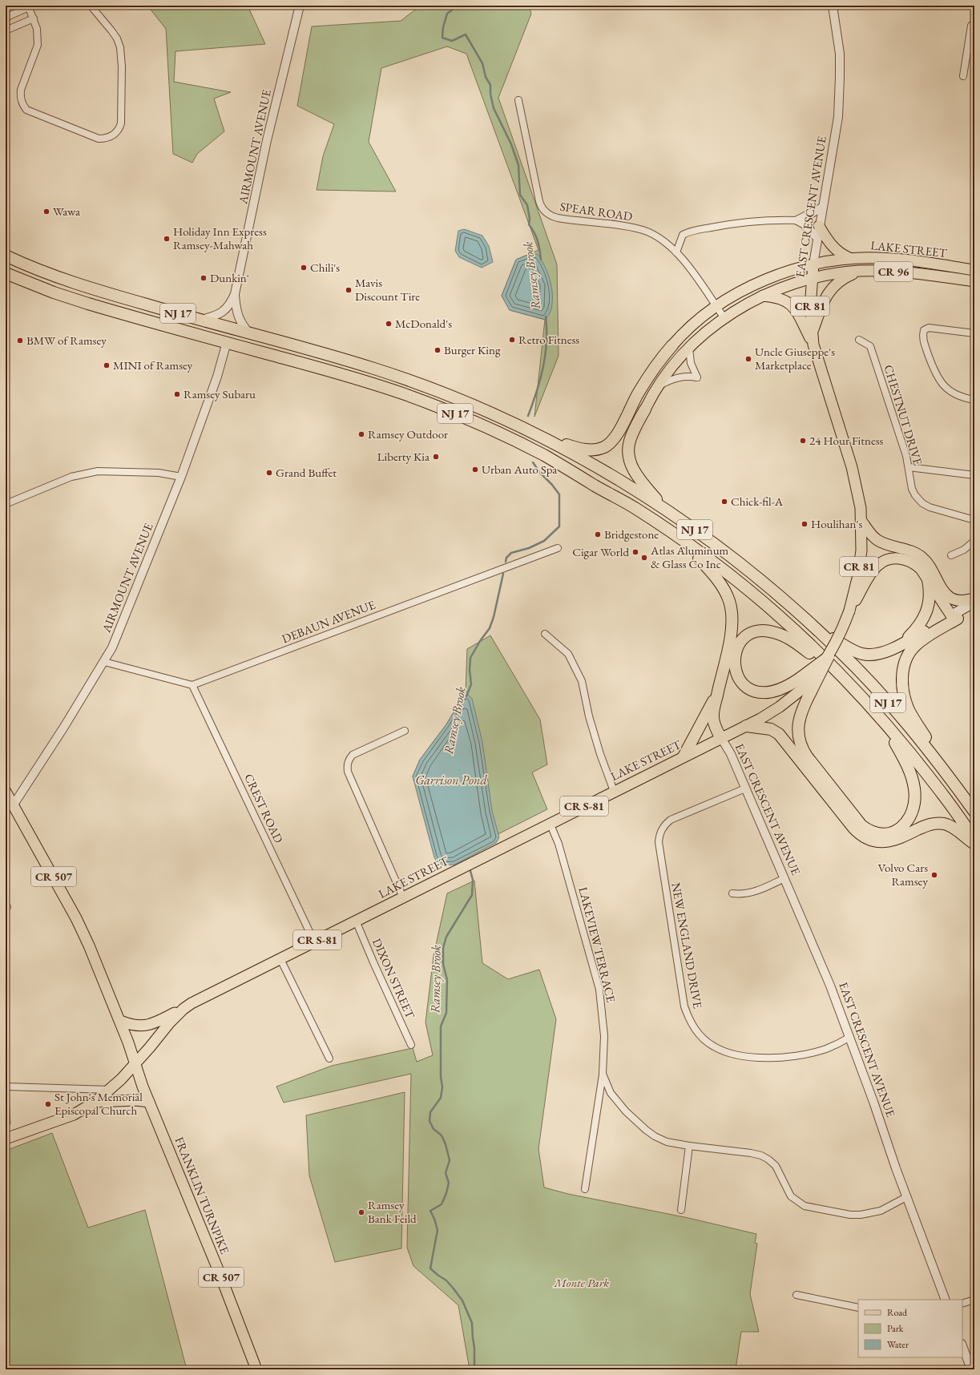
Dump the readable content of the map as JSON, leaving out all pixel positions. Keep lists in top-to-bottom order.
{
  "streets": {
    "highway": ["NJ 17"],
    "main road": [
      "EAST CRESCENT AVENUE",
      "LAKE STREET",
      "CR 96",
      "CR 81",
      "CR S-81",
      "CR 507",
      "FRANKLIN TURNPIKE"
    ],
    "street": [
      "AIRMOUNT AVENUE",
      "SPEAR ROAD",
      "CHESTNUT DRIVE",
      "DEBAUN AVENUE",
      "CREST ROAD",
      "LAKEVIEW TERRACE",
      "NEW ENGLAND DRIVE",
      "DIXON STREET"
    ]
  },
  "crossings": [
    ["AIRMOUNT AVENUE", "NJ 17"],
    ["AIRMOUNT AVENUE", "CR 507"],
    ["EAST CRESCENT AVENUE", "LAKE STREET"],
    ["EAST CRESCENT AVENUE", "LAKEVIEW TERRACE"],
    ["EAST CRESCENT AVENUE", "NEW ENGLAND DRIVE"],
    ["SPEAR ROAD", "LAKE STREET"],
    ["LAKE STREET", "CREST ROAD"],
    ["LAKE STREET", "CR 507"],
    ["LAKE STREET", "LAKEVIEW TERRACE"],
    ["LAKE STREET", "DIXON STREET"],
    ["LAKE STREET", "FRANKLIN TURNPIKE"],
    ["DEBAUN AVENUE", "CREST ROAD"],
    ["CR 507", "FRANKLIN TURNPIKE"]
  ],
  "water": ["Ramsey Brook", "Garrison Pond"],
  "parks": ["Monte Park"],
  "places": [
    "Wawa",
    "Holiday Inn Express Ramsey-Mahwah",
    "Chili's",
    "Dunkin'",
    "Mavis Discount Tire",
    "McDonald's",
    "Retro Fitness",
    "BMW of Ramsey",
    "Burger King",
    "Uncle Giuseppe's Marketplace",
    "MINI of Ramsey",
    "Ramsey Subaru",
    "Ramsey Outdoor",
    "24 Hour Fitness",
    "Liberty Kia",
    "Urban Auto Spa",
    "Grand Buffet",
    "Chick-fil-A",
    "Houlihan's",
    "Bridgestone",
    "Cigar World",
    "Atlas Aluminum & Glass Co Inc",
    "Volvo Cars Ramsey",
    "St John's Memorial Episcopal Church",
    "Ramsey Bank Feild"
  ],
  "legend": ["Road", "Park", "Water"]
}
